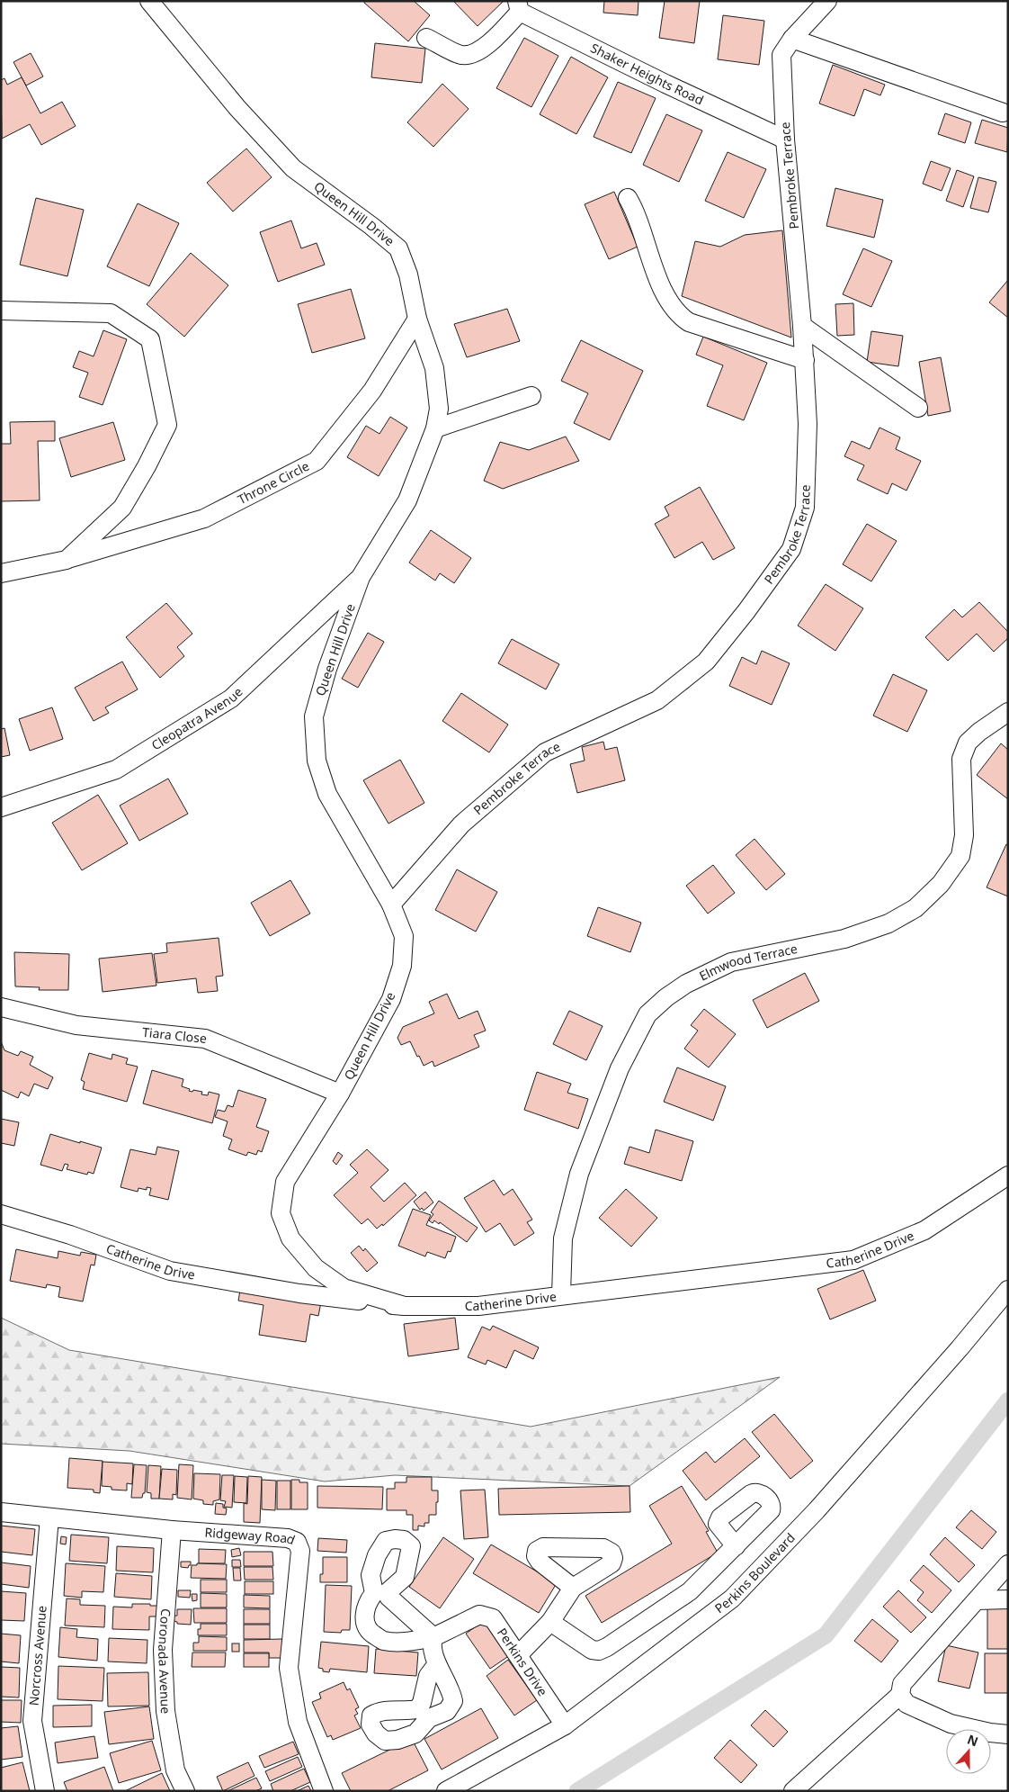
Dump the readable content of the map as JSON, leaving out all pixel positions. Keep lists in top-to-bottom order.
{
  "streets": {
    "street": [
      "Shaker Heights Road",
      "Pembroke Terrace",
      "Queen Hill Drive",
      "Throne Circle",
      "Cleopatra Avenue",
      "Elmwood Terrace",
      "Tiara Close",
      "Catherine Drive",
      "Ridgeway Road",
      "Perkins Boulevard",
      "Norcross Avenue",
      "Coronada Avenue",
      "Perkins Drive"
    ]
  },
  "crossings": [
    ["Shaker Heights Road", "Pembroke Terrace"],
    ["Pembroke Terrace", "Queen Hill Drive"],
    ["Queen Hill Drive", "Throne Circle"],
    ["Queen Hill Drive", "Cleopatra Avenue"],
    ["Queen Hill Drive", "Tiara Close"],
    ["Queen Hill Drive", "Catherine Drive"],
    ["Elmwood Terrace", "Catherine Drive"],
    ["Ridgeway Road", "Norcross Avenue"],
    ["Ridgeway Road", "Coronada Avenue"],
    ["Perkins Boulevard", "Perkins Drive"]
  ],
  "north": "top"
}
